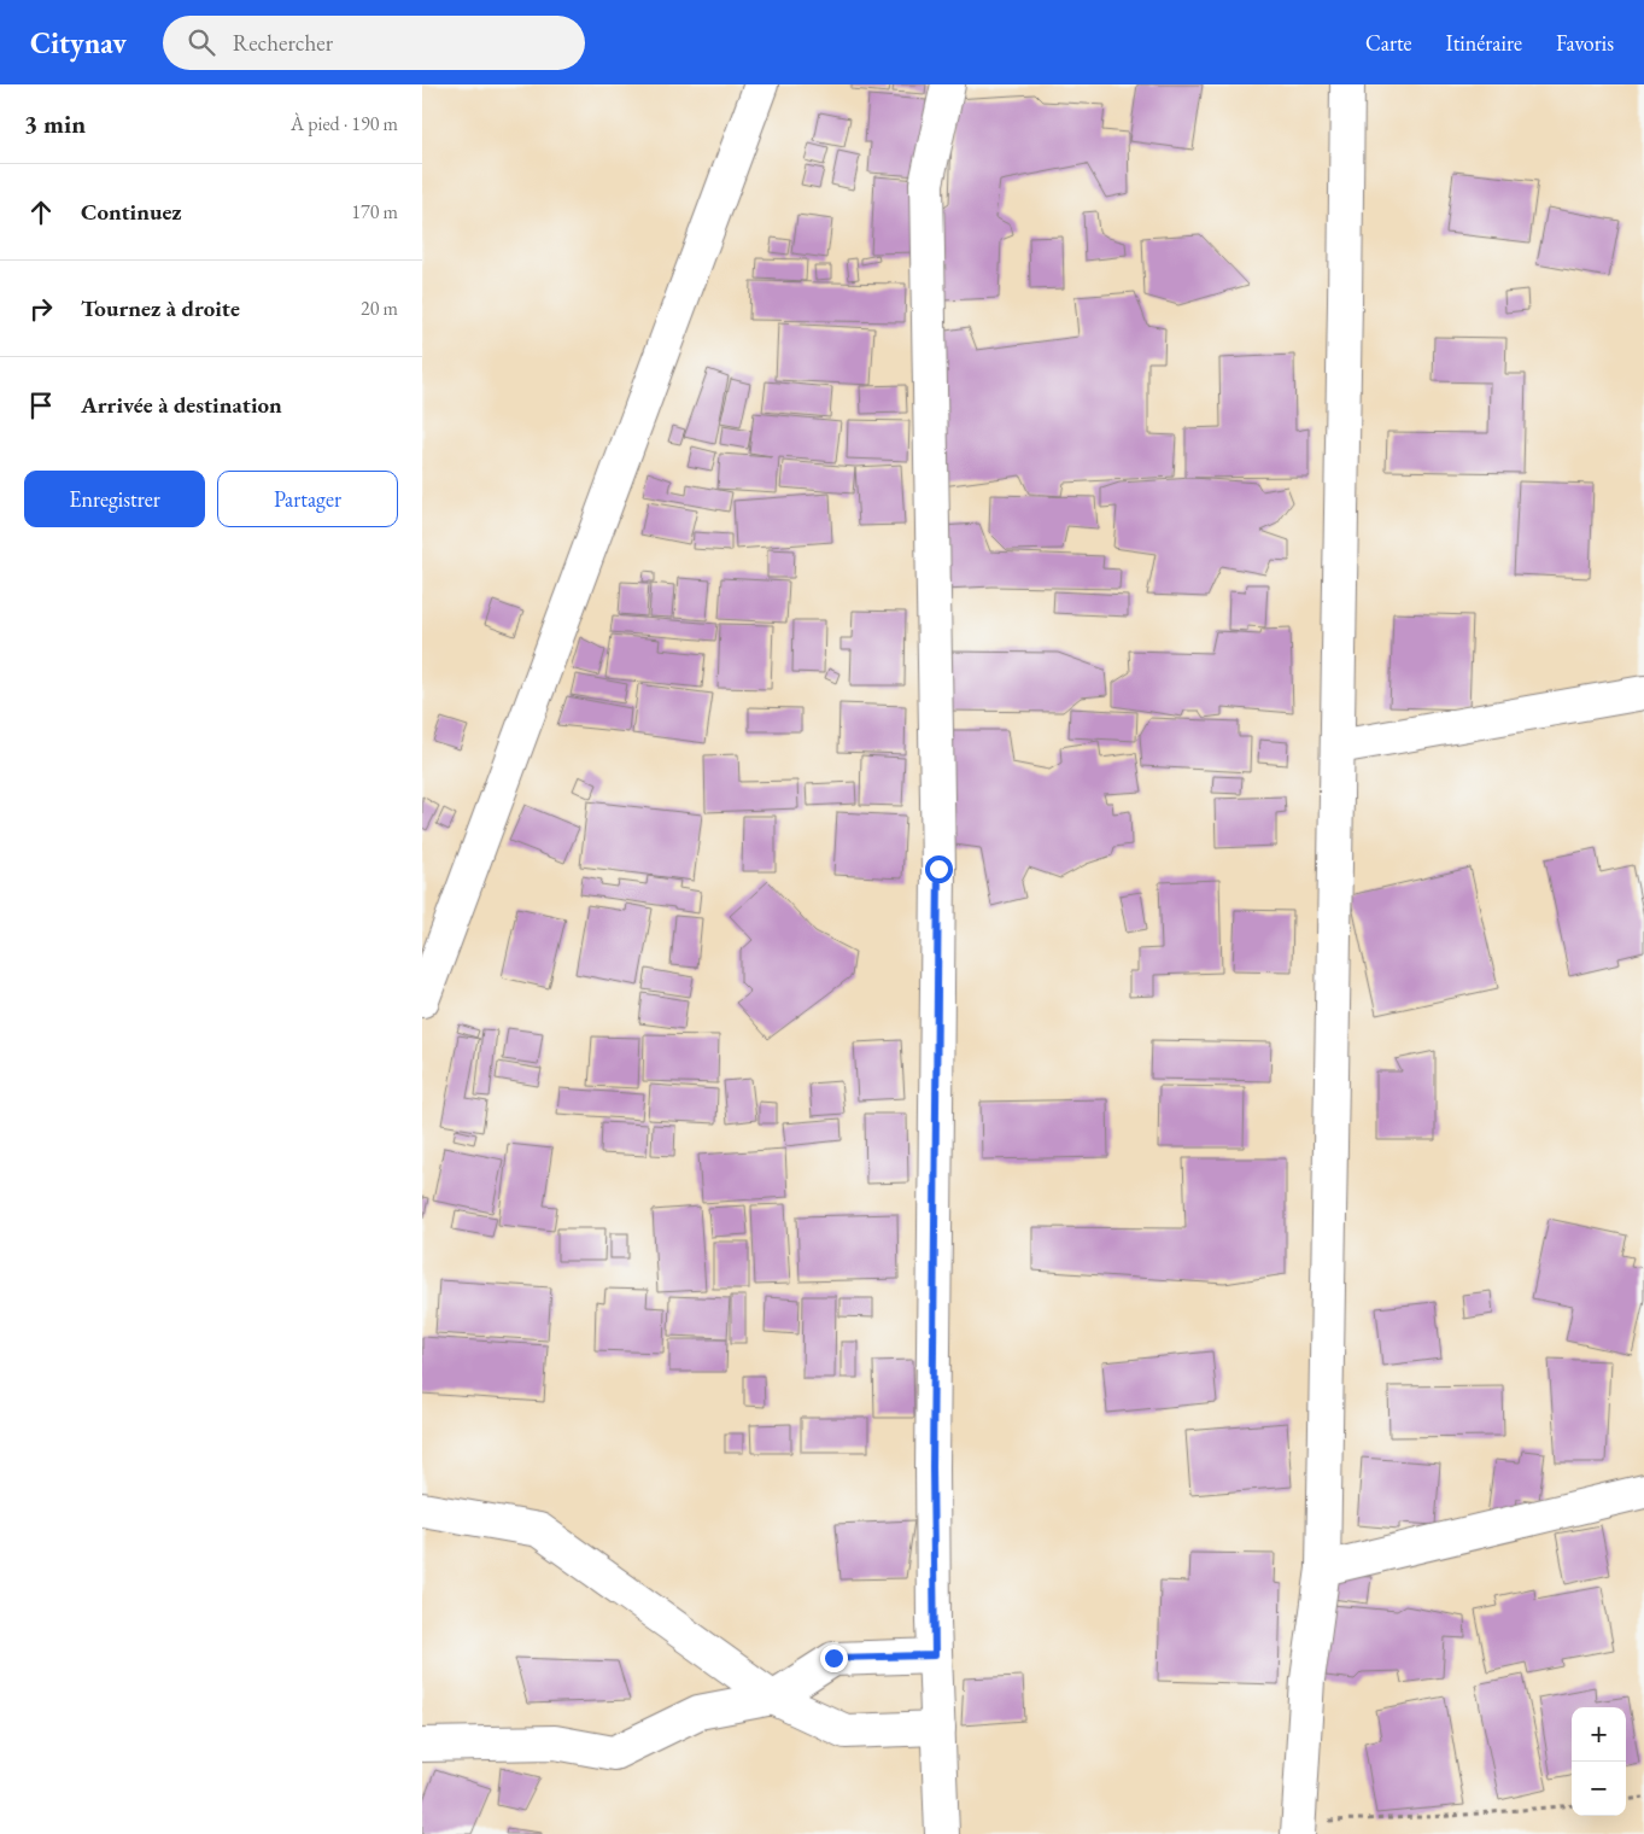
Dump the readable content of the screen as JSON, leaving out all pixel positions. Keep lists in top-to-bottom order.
{
  "page": {
    "header": "Citynav",
    "search": "Rechercher",
    "nav": ["Carte", "Itinéraire", "Favoris"],
    "heading": ["3 min", "À pied · 190 m"],
    "list": [
      ["Continuez", "170 m"],
      ["Tournez à droite", "20 m"],
      "Arrivée à destination"
    ],
    "buttons": ["Enregistrer", "Partager"],
    "map_buttons": ["+", "−"]
  }
}
